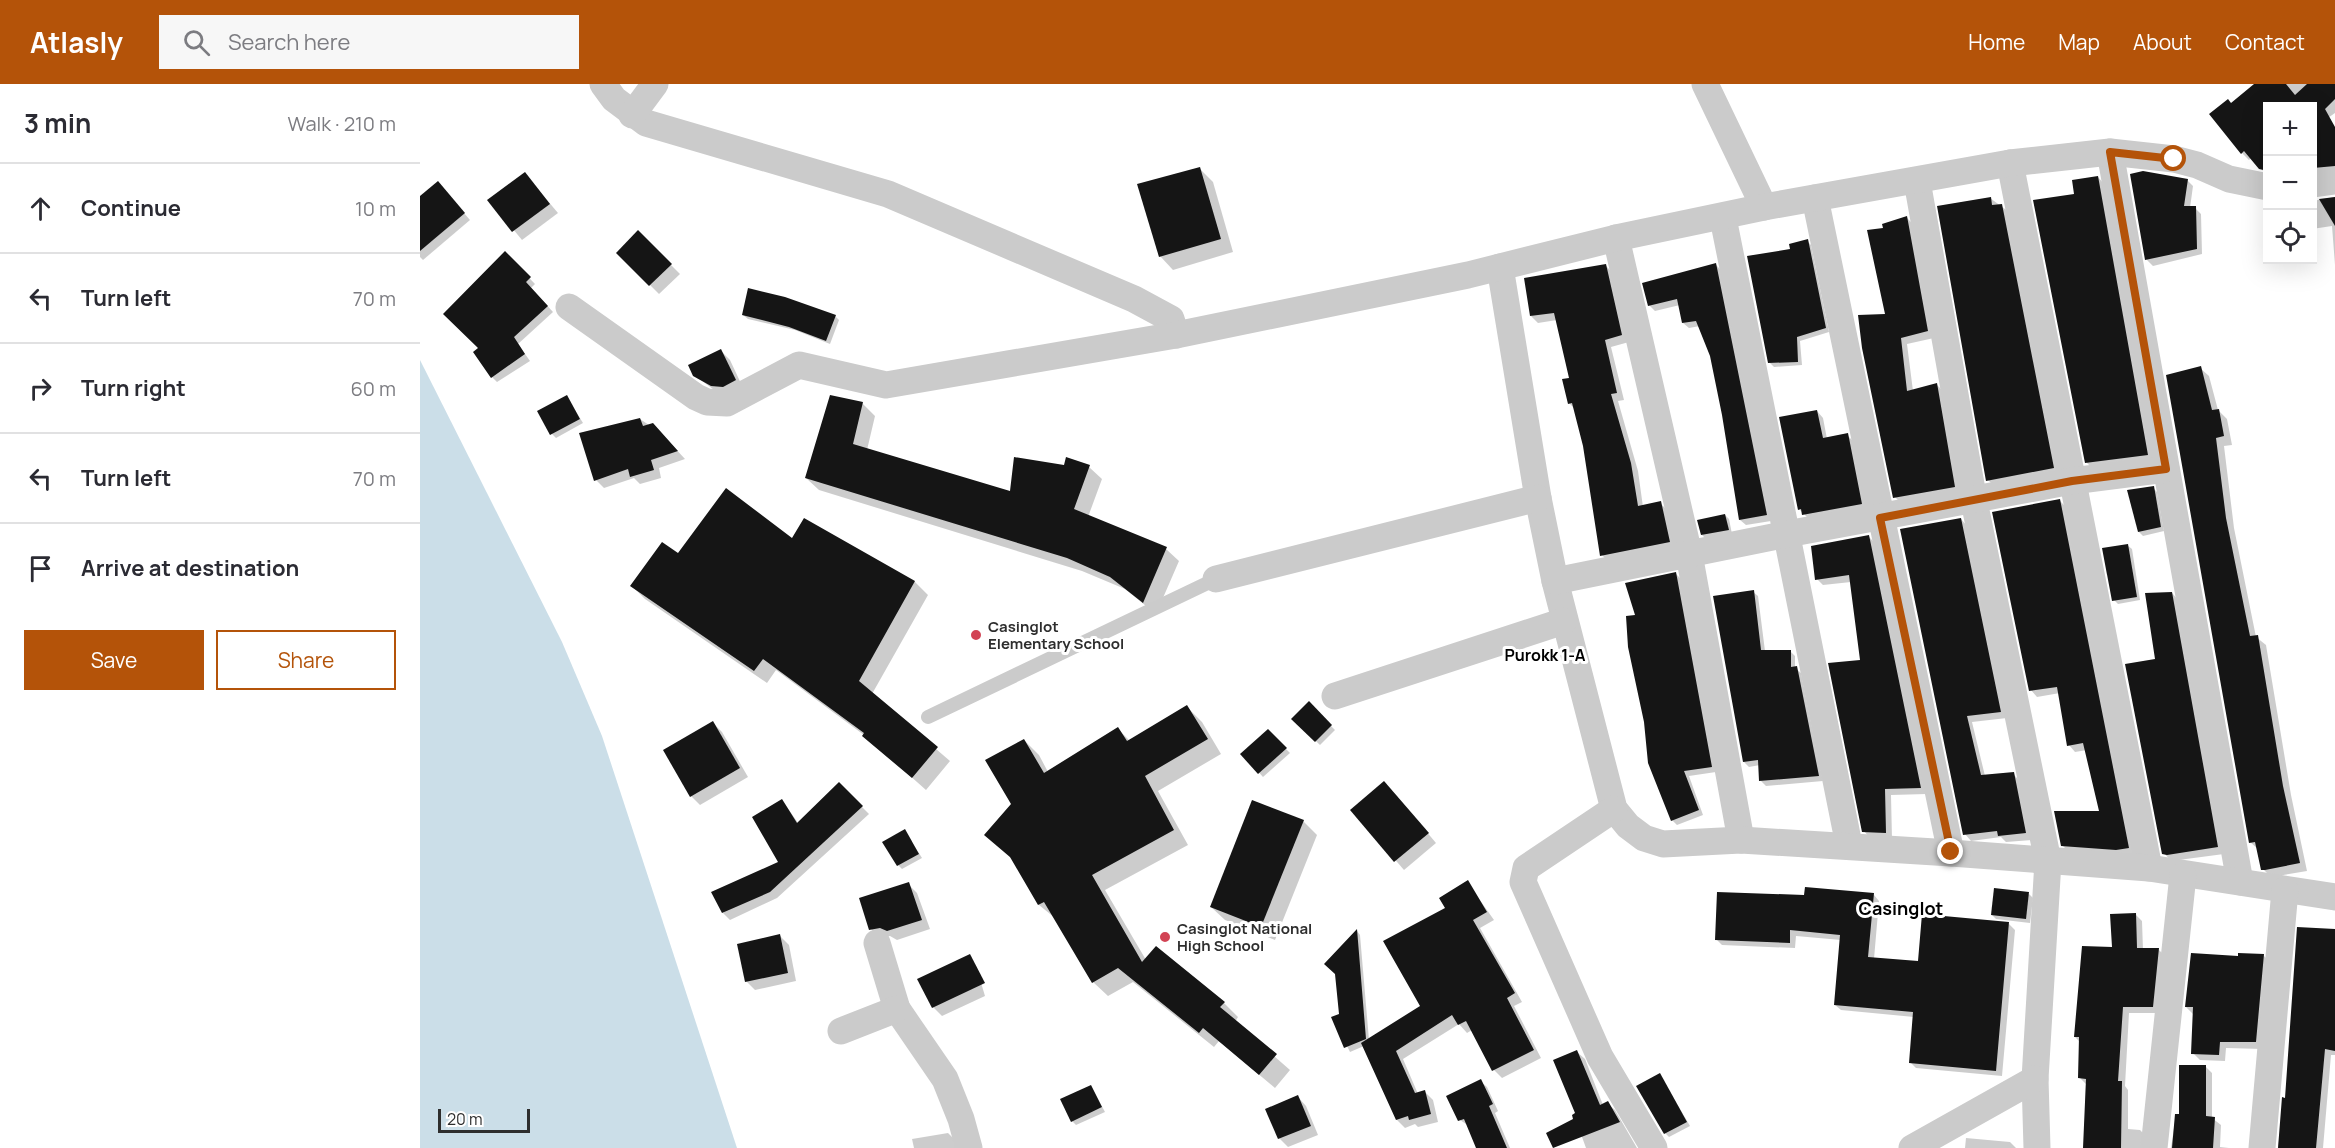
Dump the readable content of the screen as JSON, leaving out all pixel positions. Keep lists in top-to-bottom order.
{
  "districts": ["Purokk 1-A", "Casinglot"],
  "places": ["Casinglot Elementary School", "Casinglot National High School"],
  "scale_bar": "20 m",
  "page": {
    "header": "Atlasly",
    "search": "Search here",
    "nav": [
      "Home",
      "Map",
      "About",
      "Contact"
    ],
    "heading": ["3 min", "Walk · 210 m"],
    "map_buttons": ["+", "−"],
    "list": [
      ["Continue", "10 m"],
      ["Turn left", "70 m"],
      ["Turn right", "60 m"],
      ["Turn left", "70 m"],
      "Arrive at destination"
    ],
    "buttons": ["Save", "Share"],
    "scale": "20 m"
  }
}
